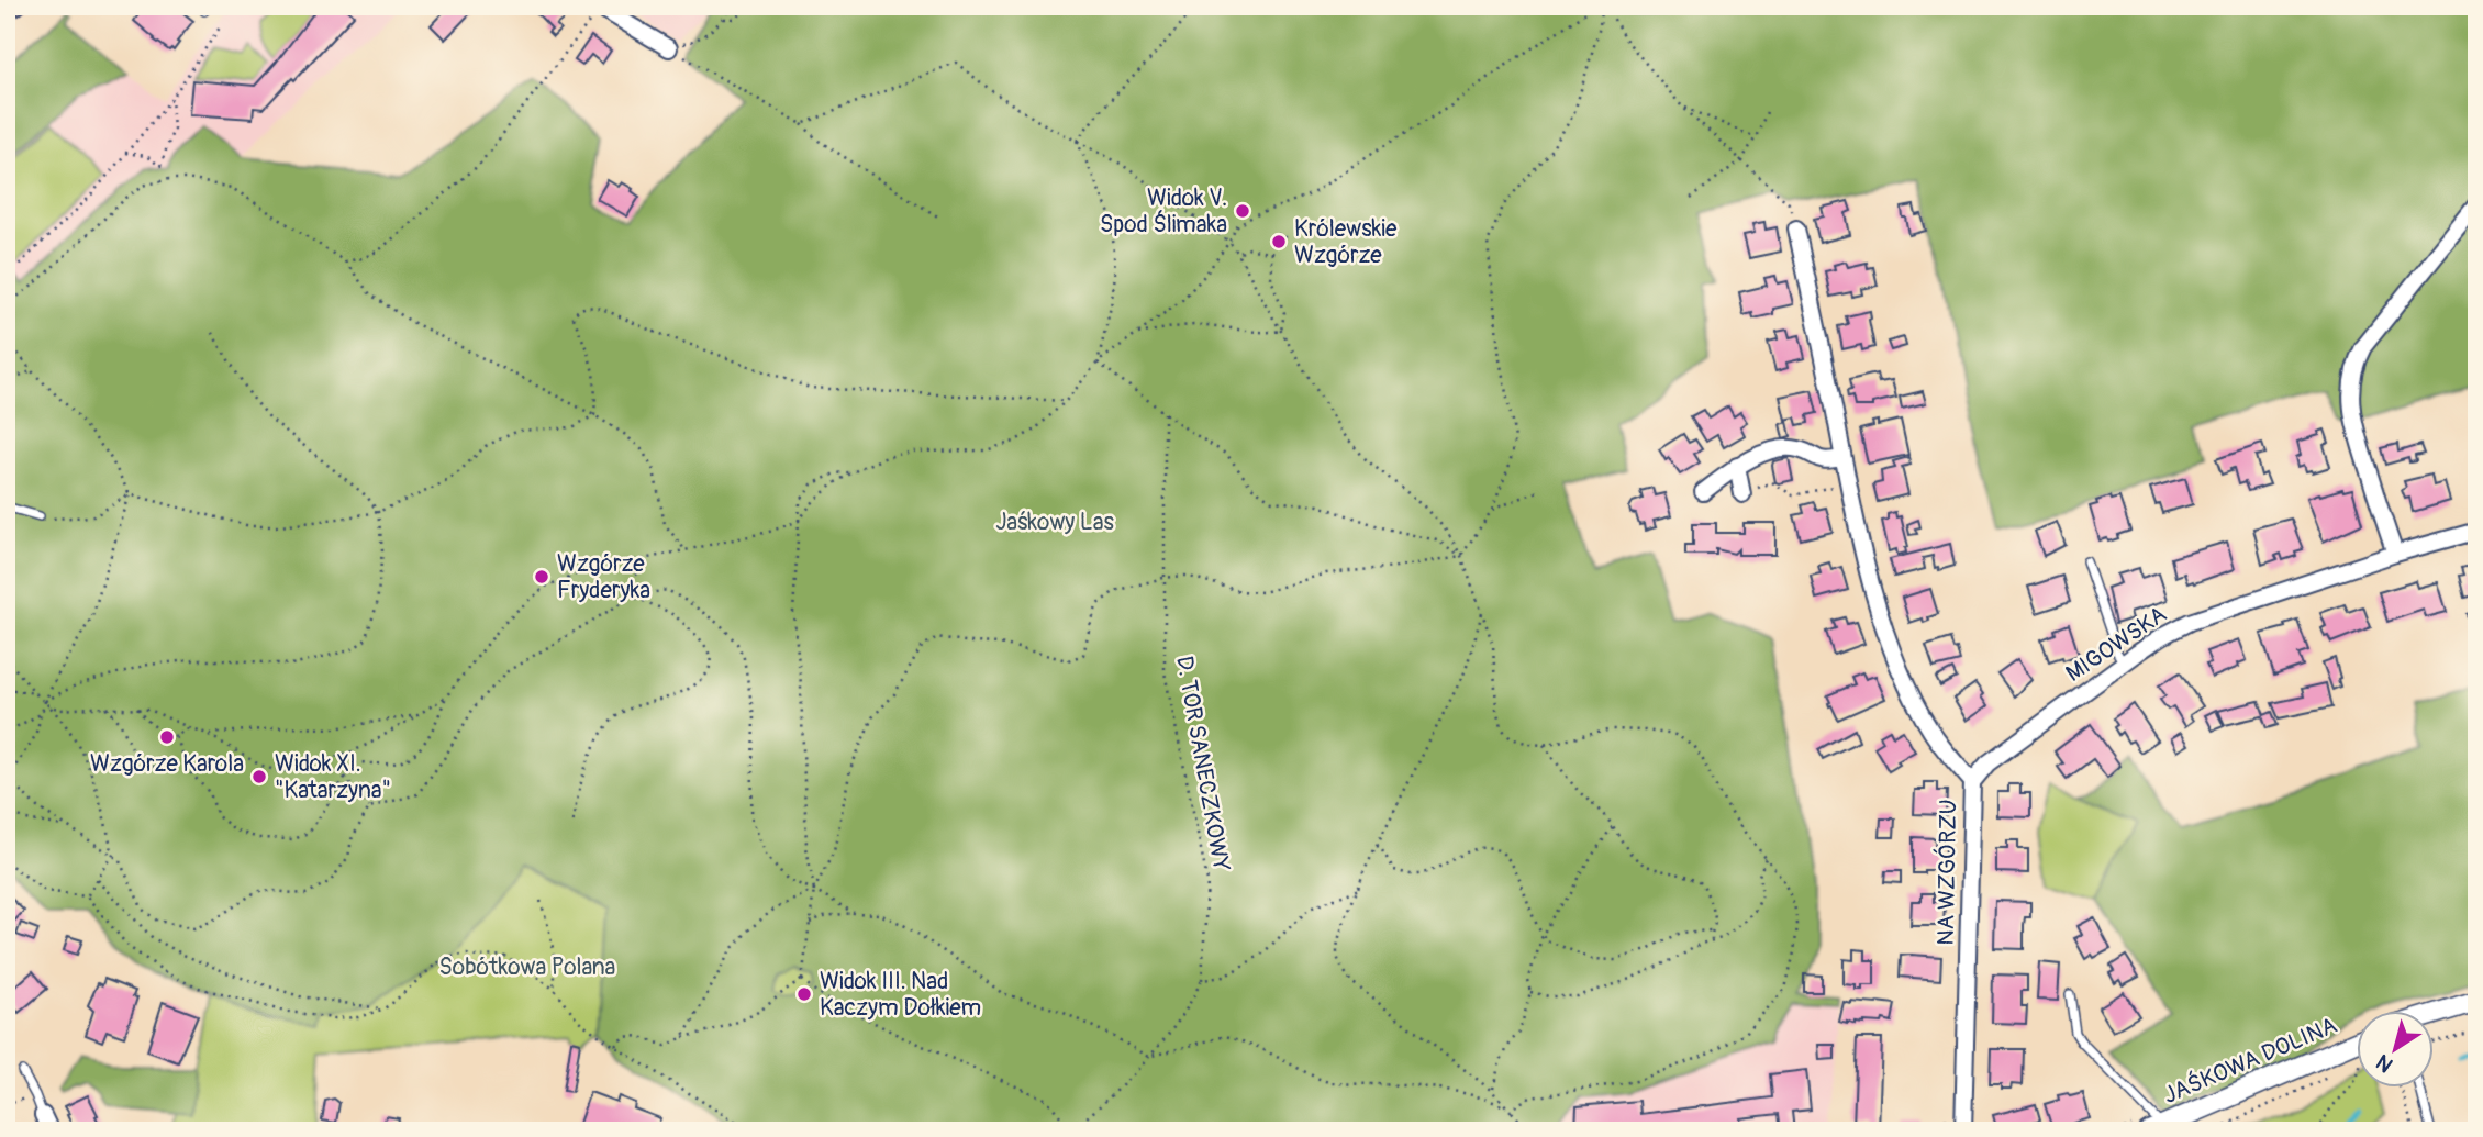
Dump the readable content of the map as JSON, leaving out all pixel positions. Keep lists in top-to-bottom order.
{
  "streets": {
    "street": ["MIGOWSKA", "NA WZGÓRZU", "JAŚKOWA DOLINA"],
    "path": ["D. TOR SANECZKOWY"]
  },
  "crossings": [
    ["MIGOWSKA", "NA WZGÓRZU"]
  ],
  "parks": ["Jaśkowy Las", "Sobótkowa Polana"],
  "places": [
    "Widok V. Spod Ślimaka",
    "Królewskie Wzgórze",
    "Wzgórze Fryderyka",
    "Wzgórze Karola",
    "Widok XI. \"Katarzyna\"",
    "Widok III. Nad Kaczym Dołkiem"
  ],
  "north": "bottom left"
}
